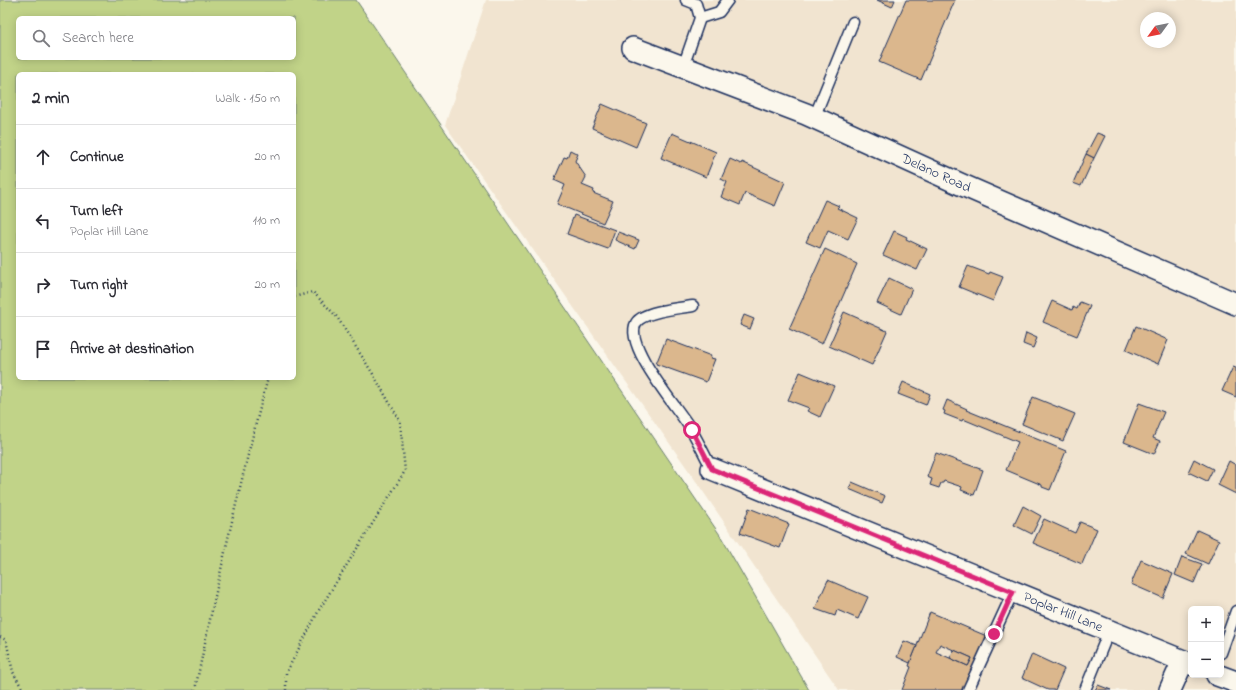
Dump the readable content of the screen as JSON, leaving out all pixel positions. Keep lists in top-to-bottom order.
{
  "streets": {
    "street": ["Delano Road", "Poplar Hill Lane"]
  },
  "north": "bottom left",
  "page": {
    "search": "Search here",
    "heading": ["2 min", "Walk · 150 m"],
    "list": [
      ["Continue", "20 m"],
      ["Turn left", "Poplar Hill Lane", "110 m"],
      ["Turn right", "20 m"],
      "Arrive at destination"
    ],
    "map_buttons": ["+", "−"]
  }
}
